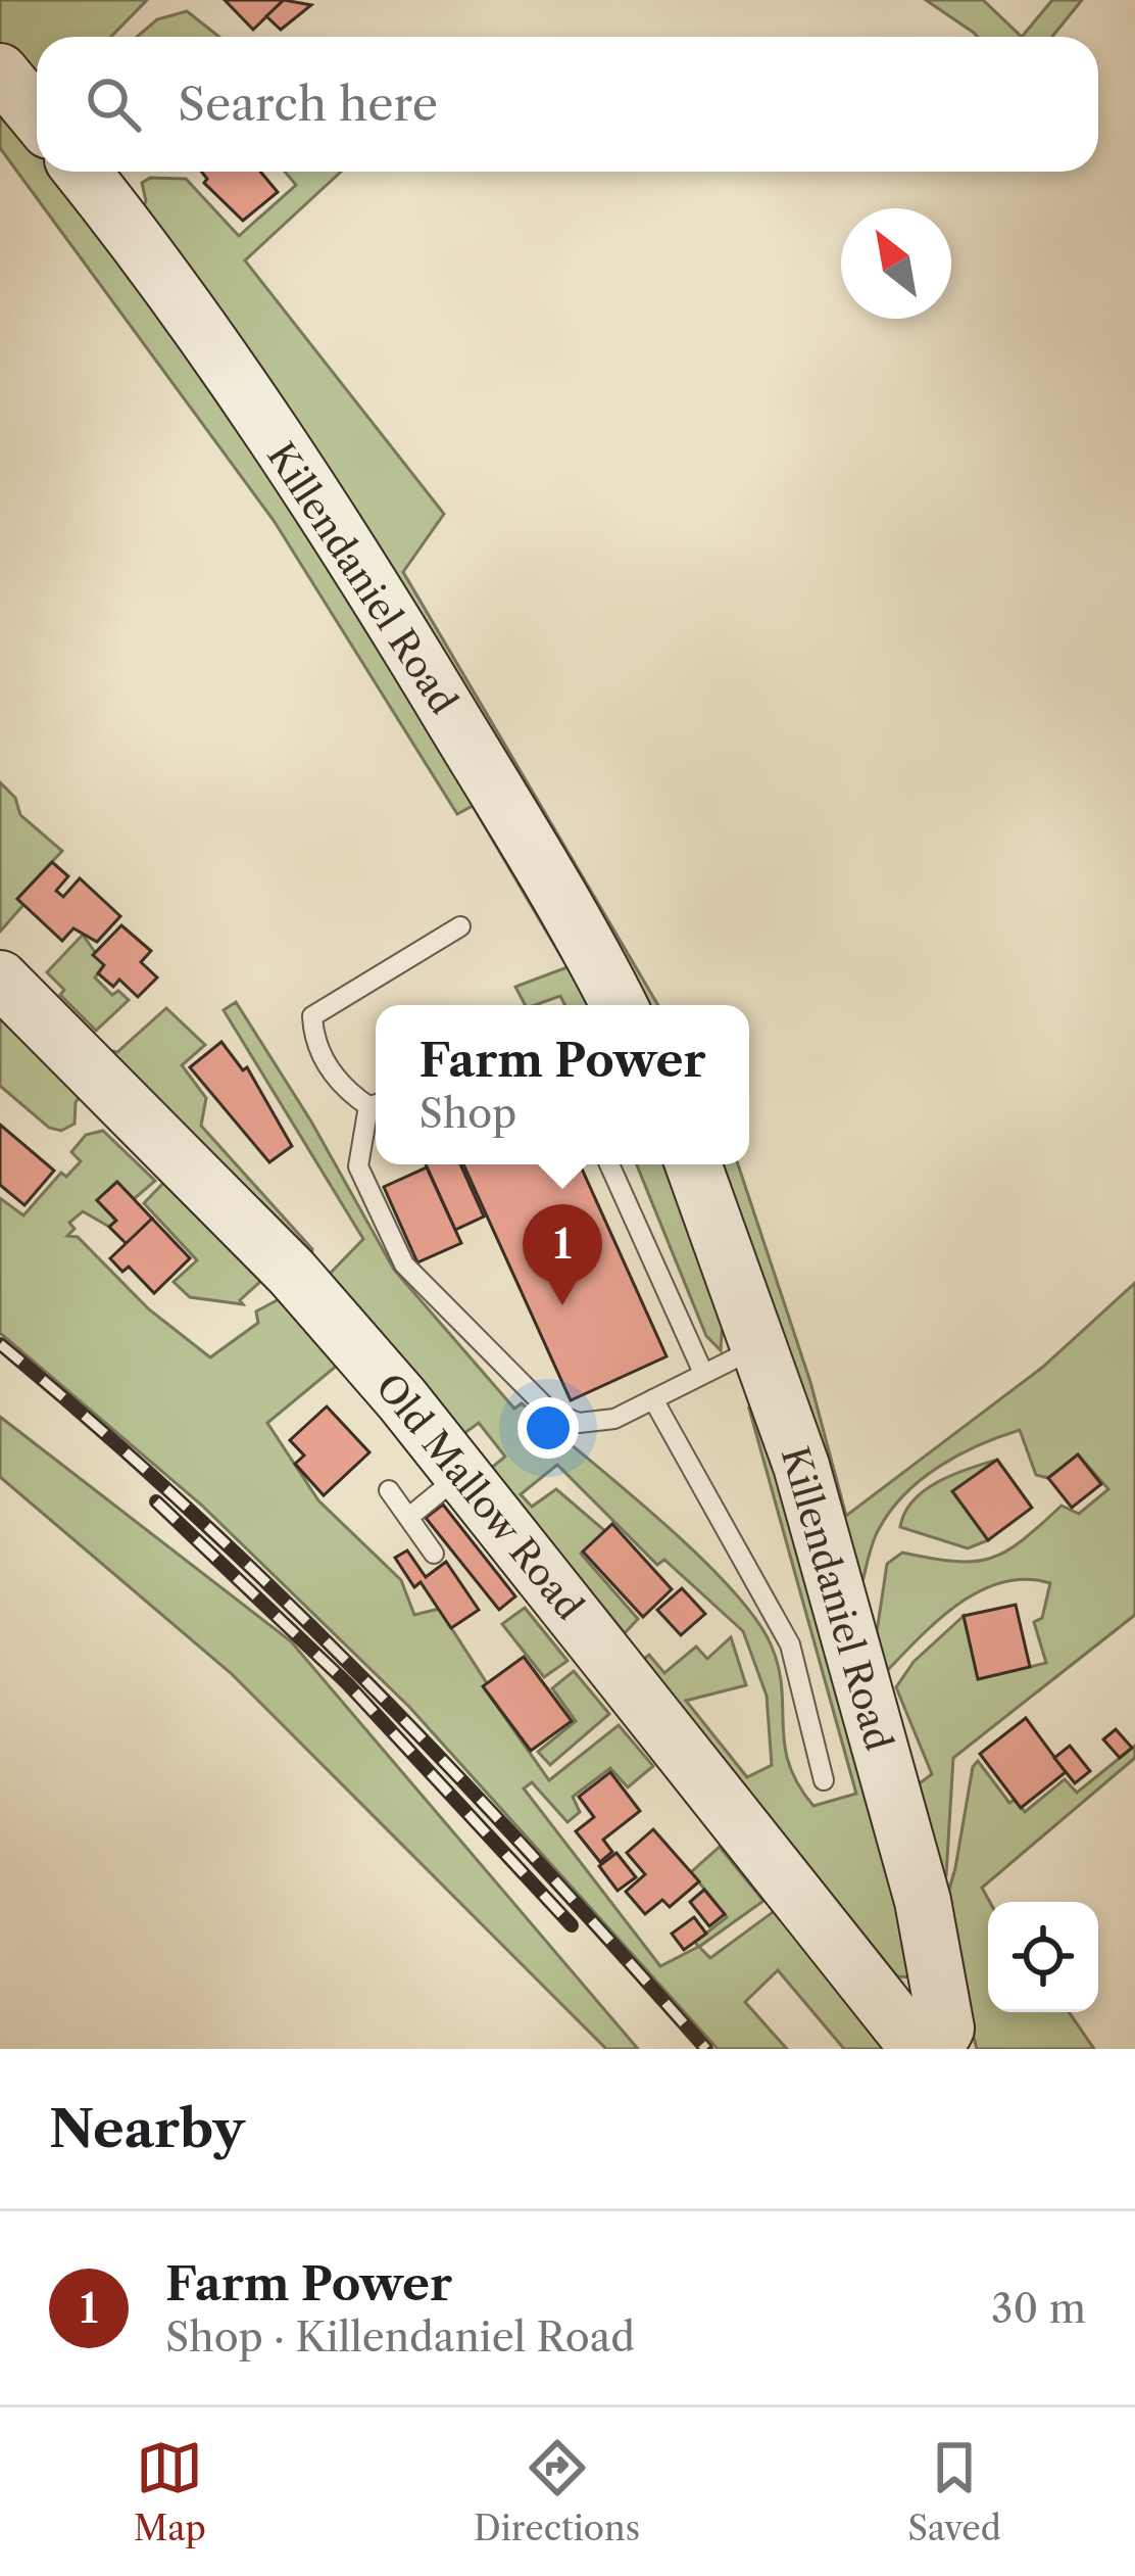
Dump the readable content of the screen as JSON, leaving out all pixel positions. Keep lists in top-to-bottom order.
{
  "streets": {
    "street": ["Killendaniel Road", "Old Mallow Road"]
  },
  "north": "top left",
  "page": {
    "search": "Search here",
    "popup": ["Farm Power", "Shop"],
    "pins": "1",
    "heading": "Nearby",
    "list": [
      {
        "mark": "1",
        "name": "Farm Power",
        "note": "Shop · Killendaniel Road",
        "value": "30 m"
      }
    ],
    "nav": ["Map", "Directions", "Saved"]
  }
}
